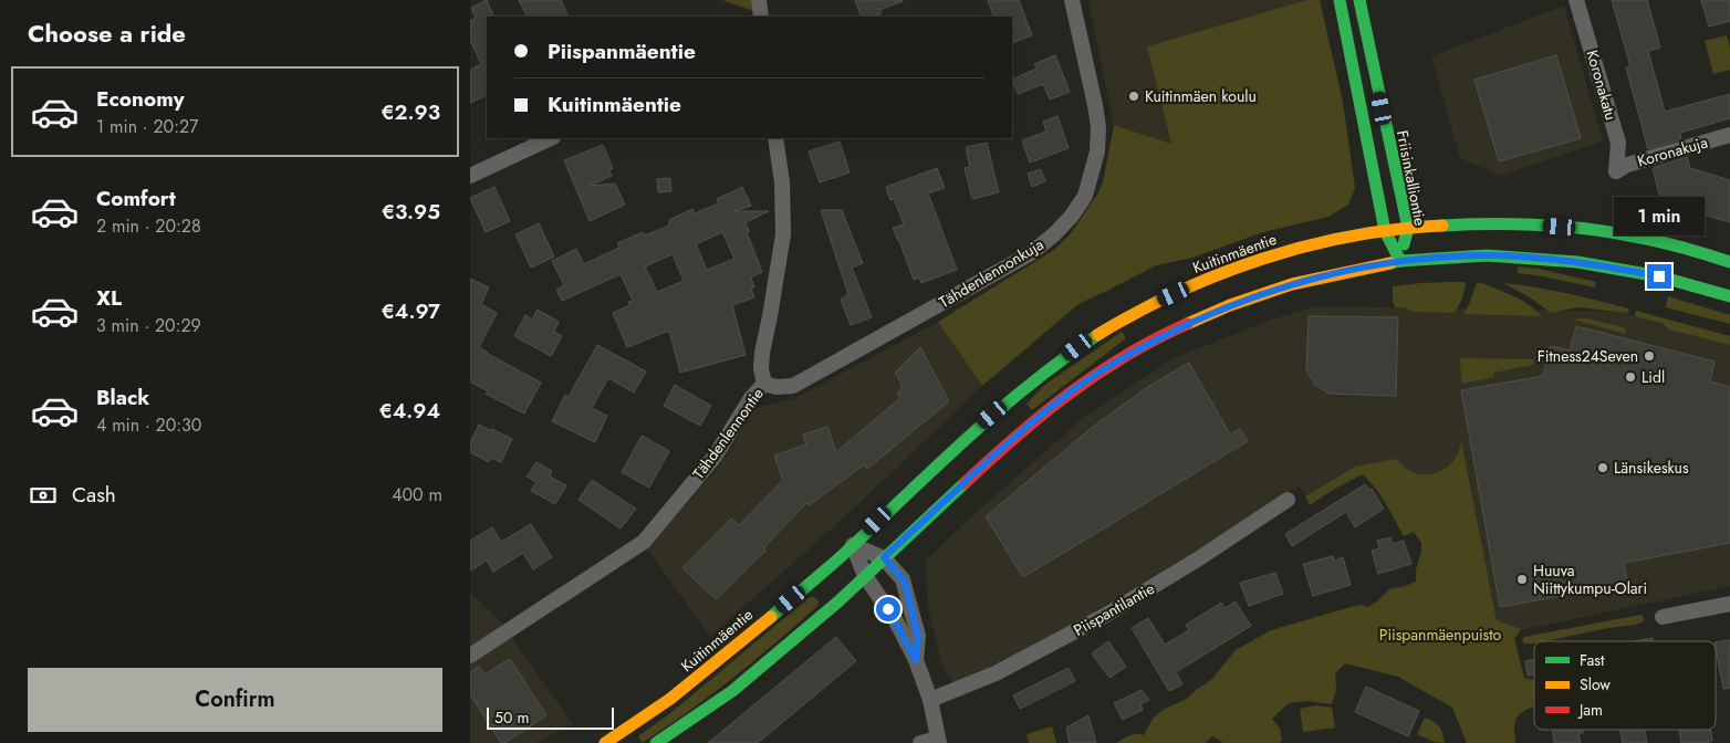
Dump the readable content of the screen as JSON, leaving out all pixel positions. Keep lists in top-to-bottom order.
{
  "streets": {
    "main road": ["Friisinkalliontie", "Kuitinmäentie"],
    "street": [
      "Koronakatu",
      "Koronakuja",
      "Tähdenlennonkuja",
      "Tähdenlennontie",
      "Piispantilantie"
    ]
  },
  "crossings": [
    ["Koronakatu", "Koronakuja"],
    ["Friisinkalliontie", "Kuitinmäentie"],
    ["Tähdenlennonkuja", "Tähdenlennontie"]
  ],
  "parks": ["Piispanmäenpuisto"],
  "places": [
    "Kuitinmäen koulu",
    "Fitness24Seven",
    "Lidl",
    "Länsikeskus",
    "Huuva Niittykumpu-Olari"
  ],
  "legend": ["Fast", "Slow", "Jam"],
  "scale_bar": "50 m",
  "page": {
    "heading": "Choose a ride",
    "banner": ["Piispanmäentie", "Kuitinmäentie"],
    "list": [
      {
        "name": "Economy",
        "note": "1 min · 20:27",
        "value": "€2.93"
      },
      {
        "name": "Comfort",
        "note": "2 min · 20:28",
        "value": "€3.95"
      },
      {
        "name": "XL",
        "note": "3 min · 20:29",
        "value": "€4.97"
      },
      {
        "name": "Black",
        "note": "4 min · 20:30",
        "value": "€4.94"
      }
    ],
    "bubble": "1 min",
    "pay": ["Cash", "400 m"],
    "buttons": "Confirm",
    "scale": "50 m"
  }
}
